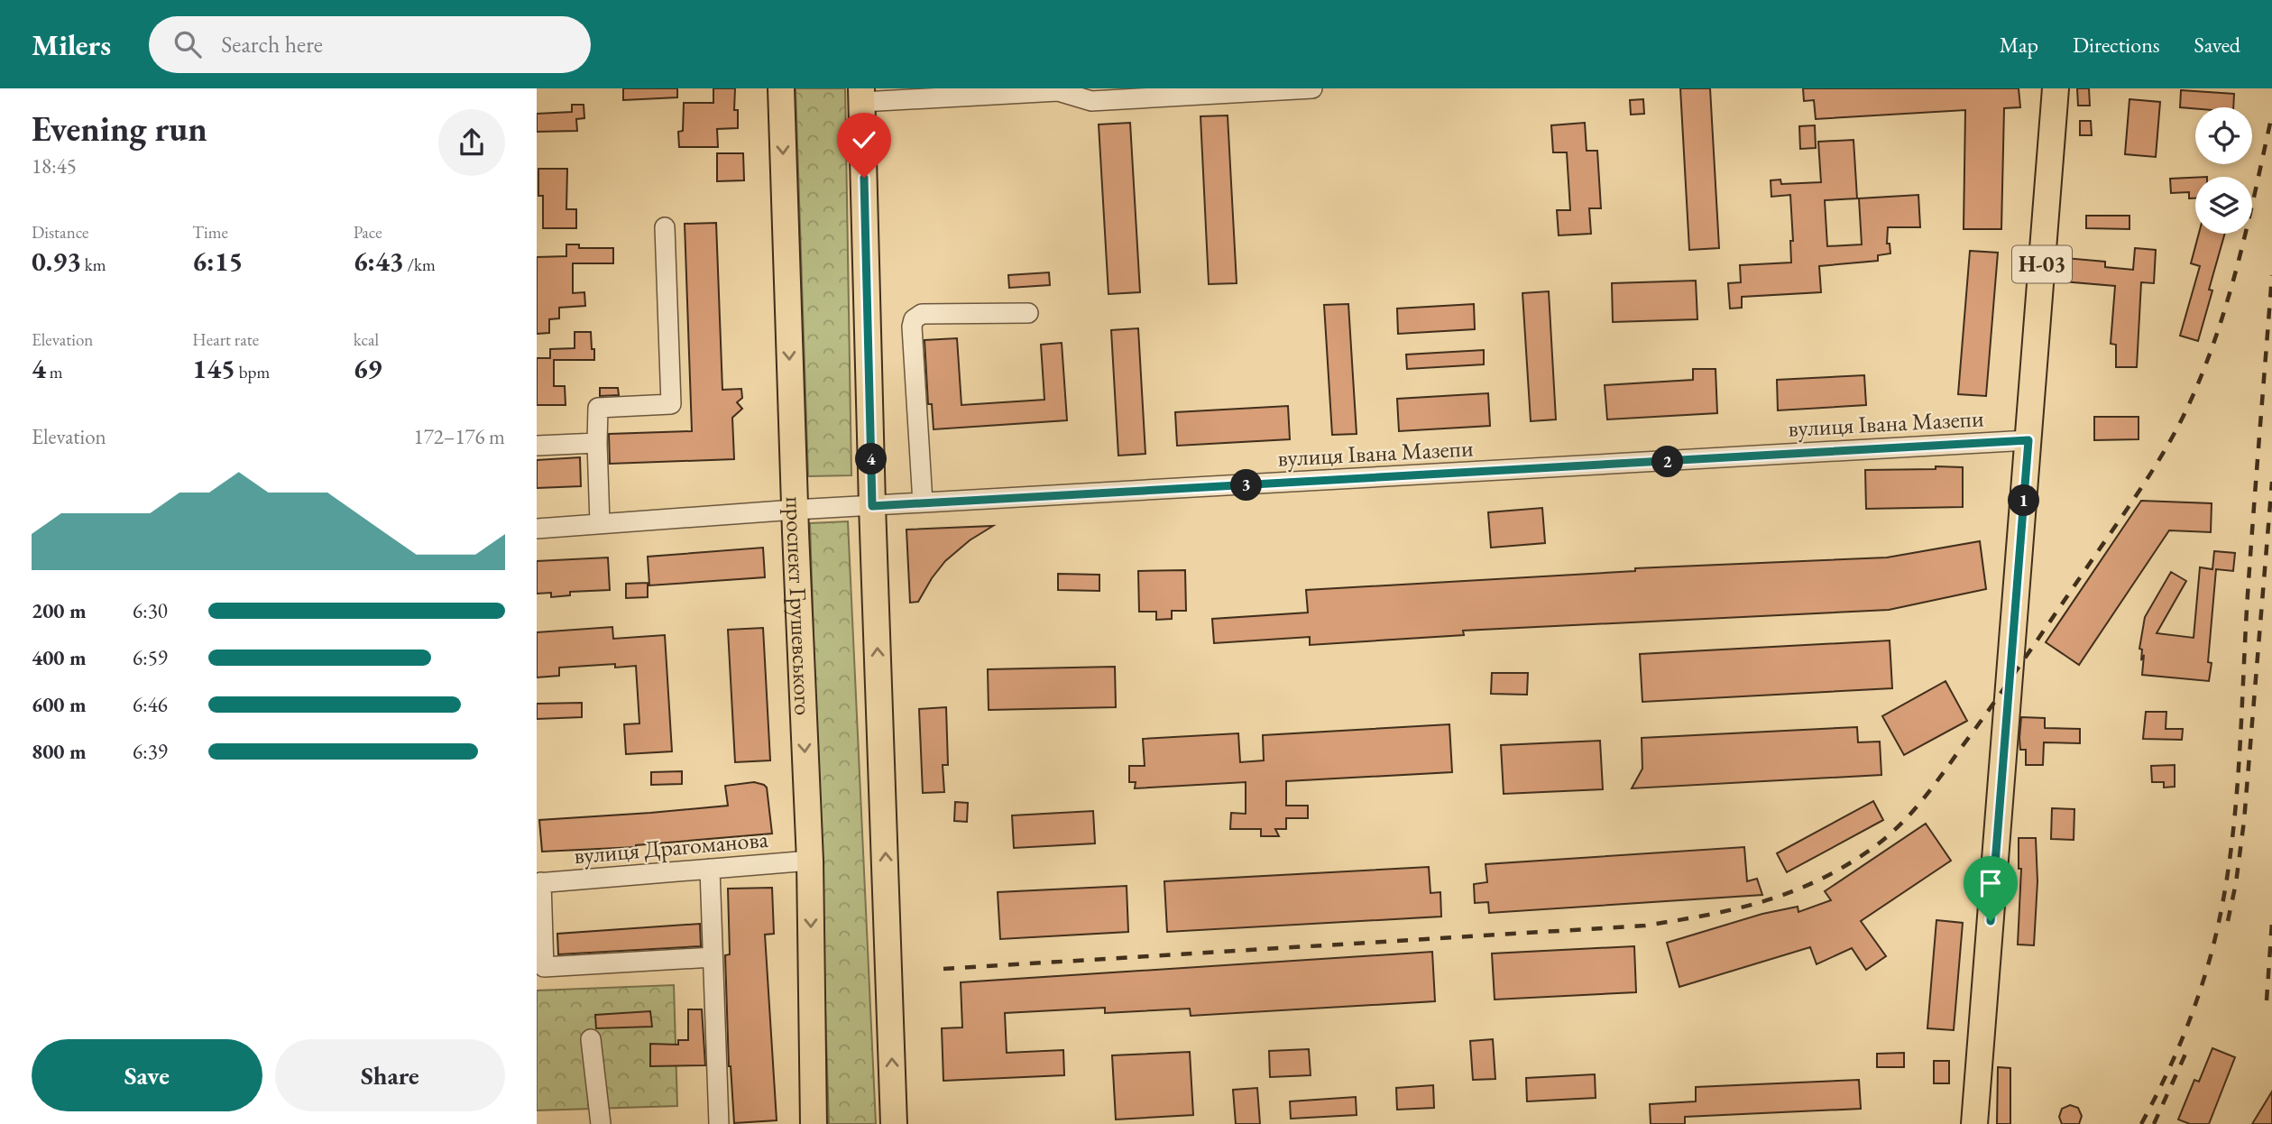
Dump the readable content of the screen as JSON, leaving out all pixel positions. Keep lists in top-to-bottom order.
{
  "streets": {
    "main road": ["Н-03", "проспект Грушевського"],
    "street": ["вулиця Івана Мазепи", "вулиця Драгоманова"]
  },
  "crossings": [
    ["Н-03", "вулиця Івана Мазепи"],
    ["вулиця Івана Мазепи", "проспект Грушевського"],
    ["проспект Грушевського", "вулиця Драгоманова"]
  ],
  "page": {
    "header": "Milers",
    "search": "Search here",
    "nav": ["Map", "Directions", "Saved"],
    "heading": ["Evening run", "18:45"],
    "stats": [
      ["Distance", "0.93 km"],
      ["Time", "6:15"],
      ["Pace", "6:43 /km"],
      ["Elevation", "4 m"],
      ["Heart rate", "145 bpm"],
      ["kcal", "69"]
    ],
    "chart": ["Elevation", "172–176 m"],
    "pins": [
      "4",
      "2",
      "3",
      "1"
    ],
    "list": [
      {
        "name": "200 m",
        "note": "6:30"
      },
      {
        "name": "400 m",
        "note": "6:59"
      },
      {
        "name": "600 m",
        "note": "6:46"
      },
      {
        "name": "800 m",
        "note": "6:39"
      }
    ],
    "buttons": ["Save", "Share"]
  }
}
